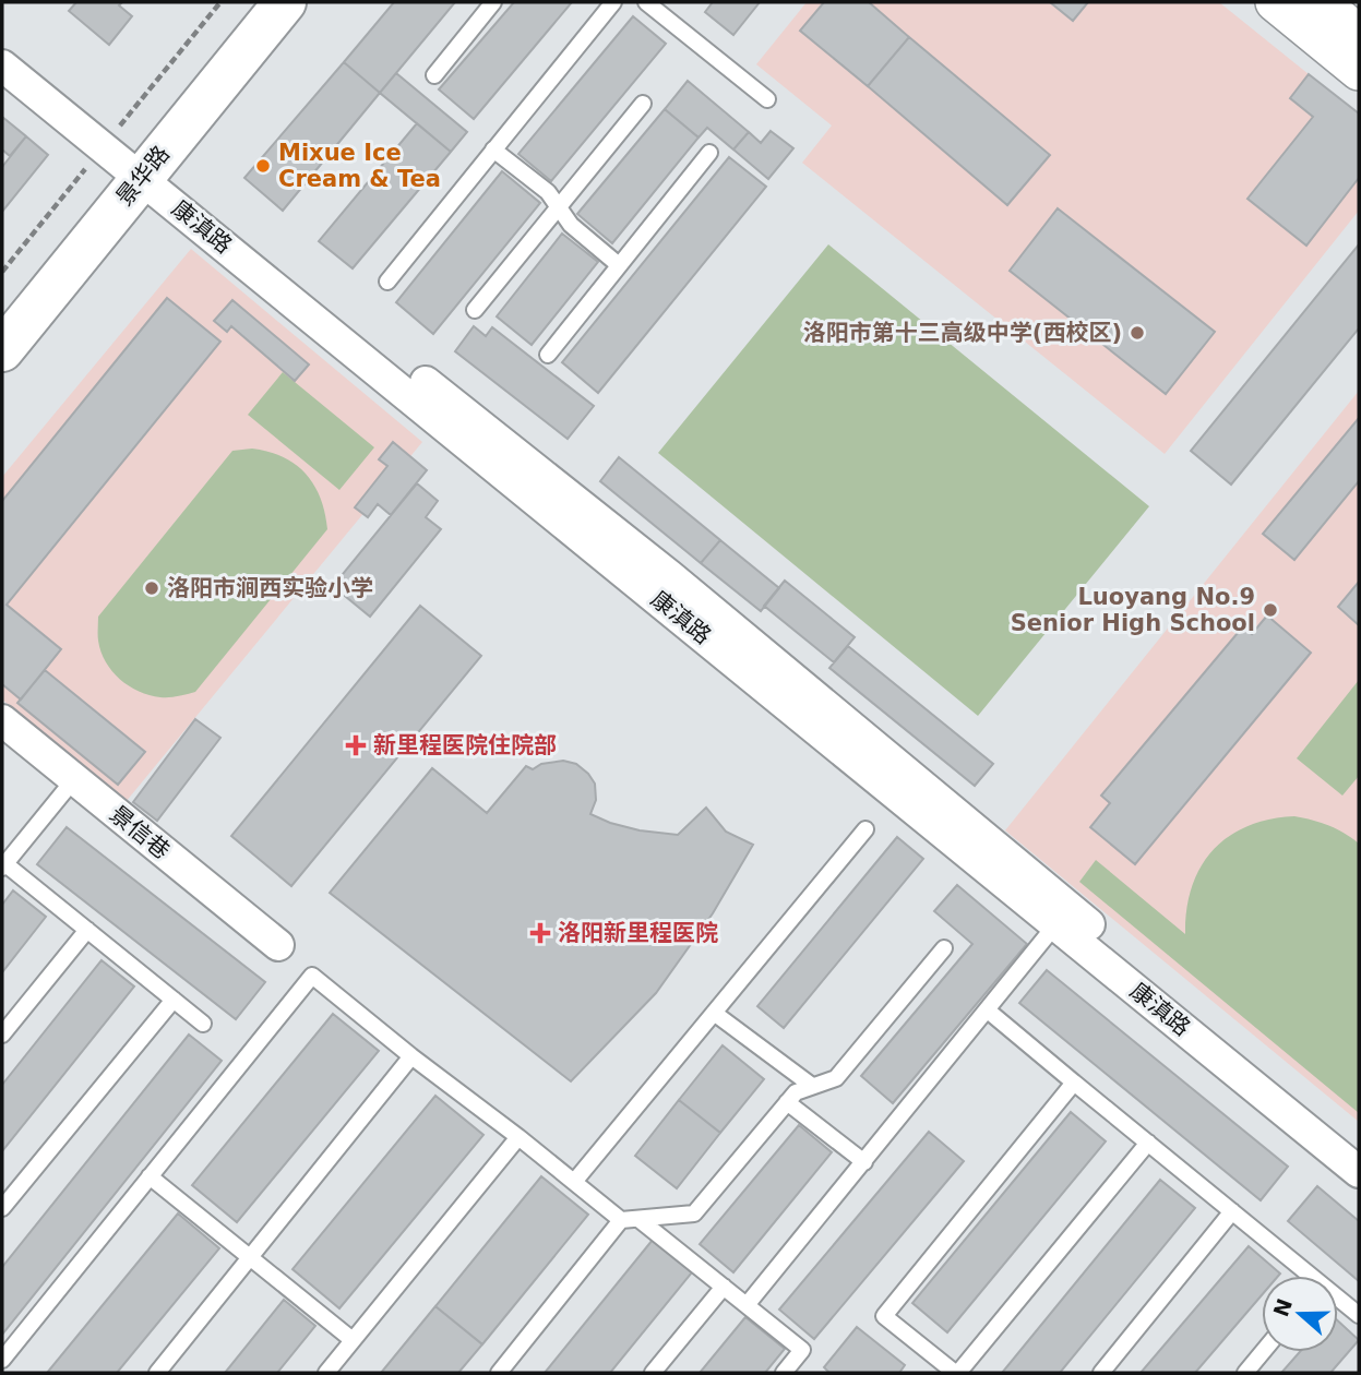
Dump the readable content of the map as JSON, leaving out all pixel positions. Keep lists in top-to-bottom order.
{
  "streets": {
    "main road": ["景华路"],
    "street": ["康滇路", "景信巷"]
  },
  "crossings": [
    ["景华路", "康滇路"]
  ],
  "places": {
    "other": [
      "Mixue Ice Cream & Tea",
      "洛阳市第十三高级中学(西校区)",
      "洛阳市涧西实验小学",
      "Luoyang No.9 Senior High School"
    ],
    "health": ["新里程医院住院部", "洛阳新里程医院"]
  },
  "north": "left"
}
